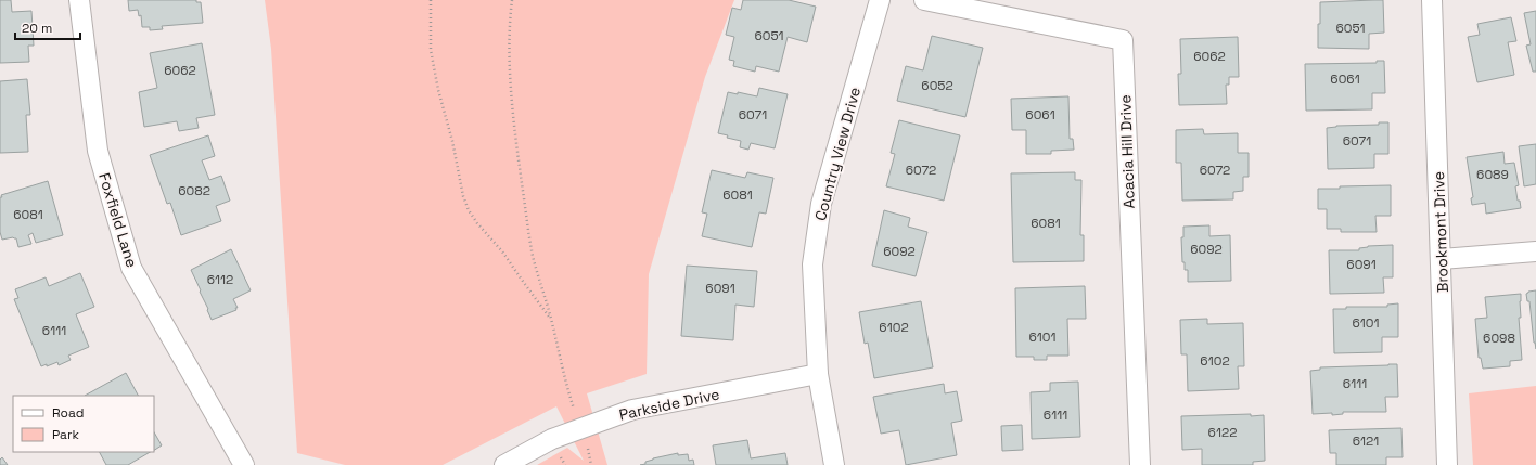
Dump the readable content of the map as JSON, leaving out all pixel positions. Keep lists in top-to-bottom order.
{
  "streets": {
    "street": [
      "Acacia Hill Drive",
      "Country View Drive",
      "Foxfield Lane",
      "Brookmont Drive",
      "Parkside Drive"
    ]
  },
  "crossings": [
    ["Country View Drive", "Parkside Drive"]
  ],
  "house_numbers": [
    "6051",
    "6051",
    "6062",
    "6062",
    "6061",
    "6052",
    "6071",
    "6061",
    "6071",
    "6072",
    "6072",
    "6089",
    "6082",
    "6081",
    "6081",
    "6081",
    "6092",
    "6092",
    "6091",
    "6112",
    "6091",
    "6101",
    "6102",
    "6111",
    "6101",
    "6098",
    "6102",
    "6111",
    "6111",
    "6122",
    "6121"
  ],
  "legend": ["Road", "Park"],
  "scale_bar": "20 m"
}
